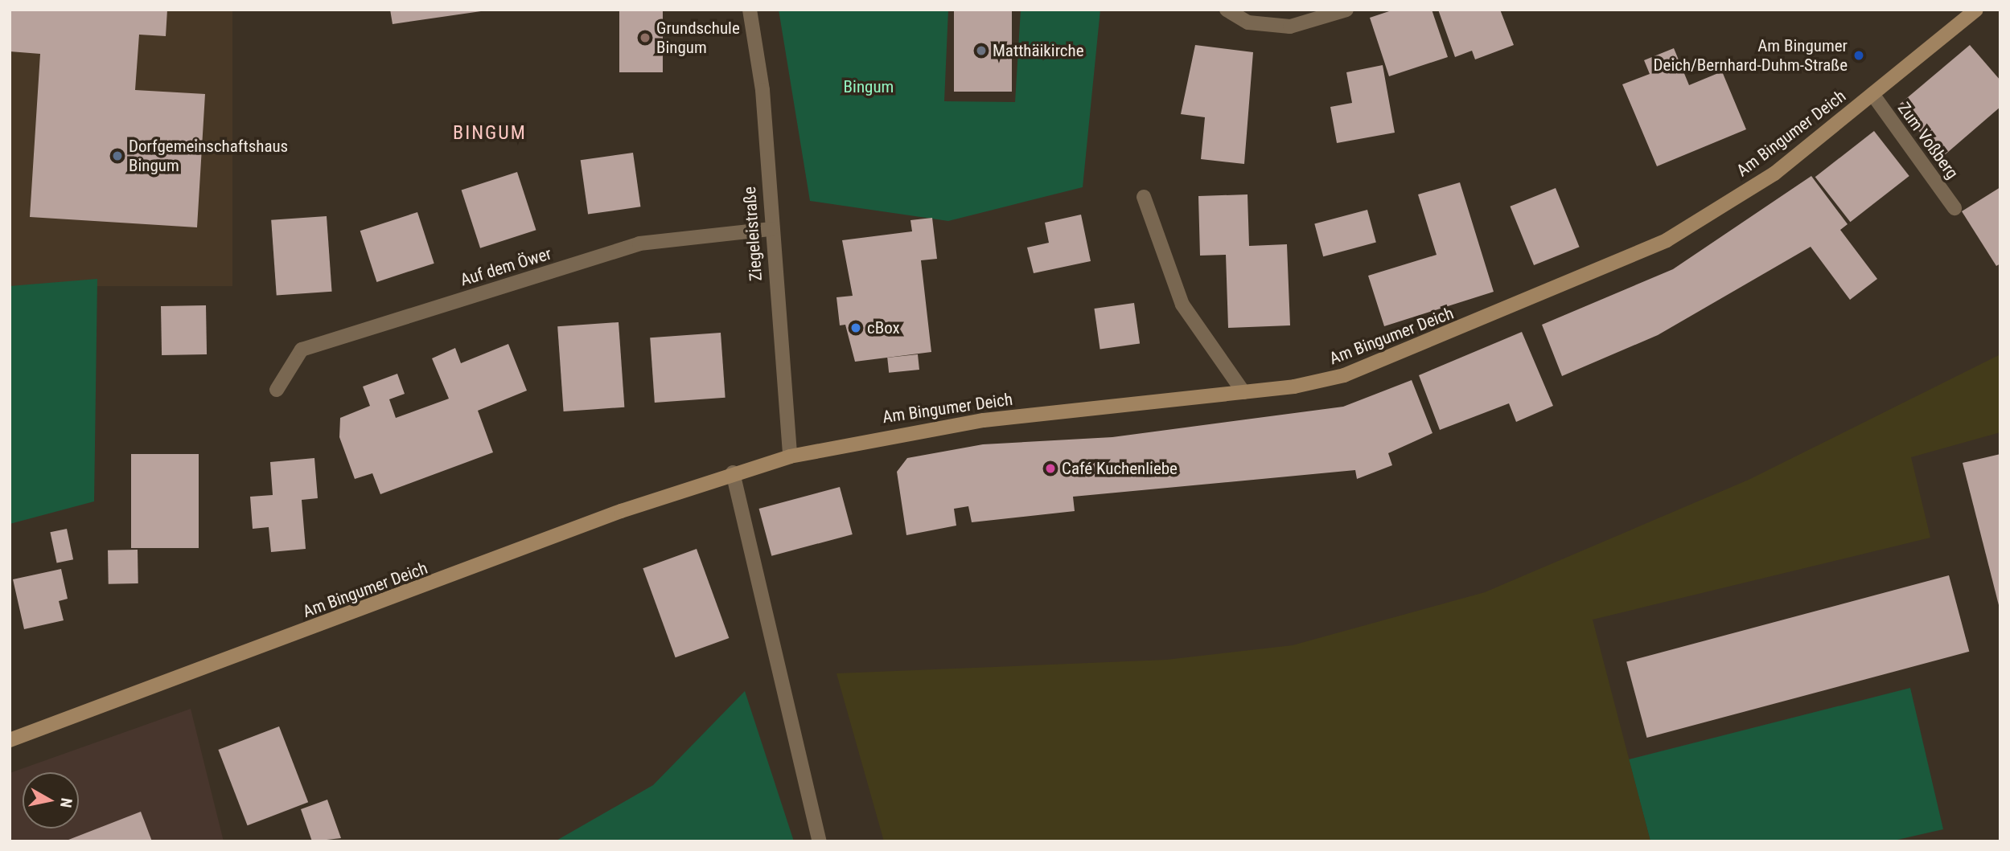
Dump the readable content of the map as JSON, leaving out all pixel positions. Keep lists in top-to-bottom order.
{
  "streets": {
    "main road": ["Am Bingumer Deich"],
    "street": ["Zum Voßberg", "Ziegeleistraße", "Auf dem Öwer"]
  },
  "crossings": [
    ["Am Bingumer Deich", "Zum Voßberg"],
    ["Am Bingumer Deich", "Ziegeleistraße"],
    ["Ziegeleistraße", "Auf dem Öwer"]
  ],
  "districts": ["BINGUM"],
  "parks": ["Bingum"],
  "places": [
    "Grundschule Bingum",
    "Matthäikirche",
    "Am Bingumer Deich/Bernhard-Duhm-Straße",
    "Dorfgemeinschaftshaus Bingum",
    "cBox",
    "Café Kuchenliebe"
  ],
  "north": "right"
}
